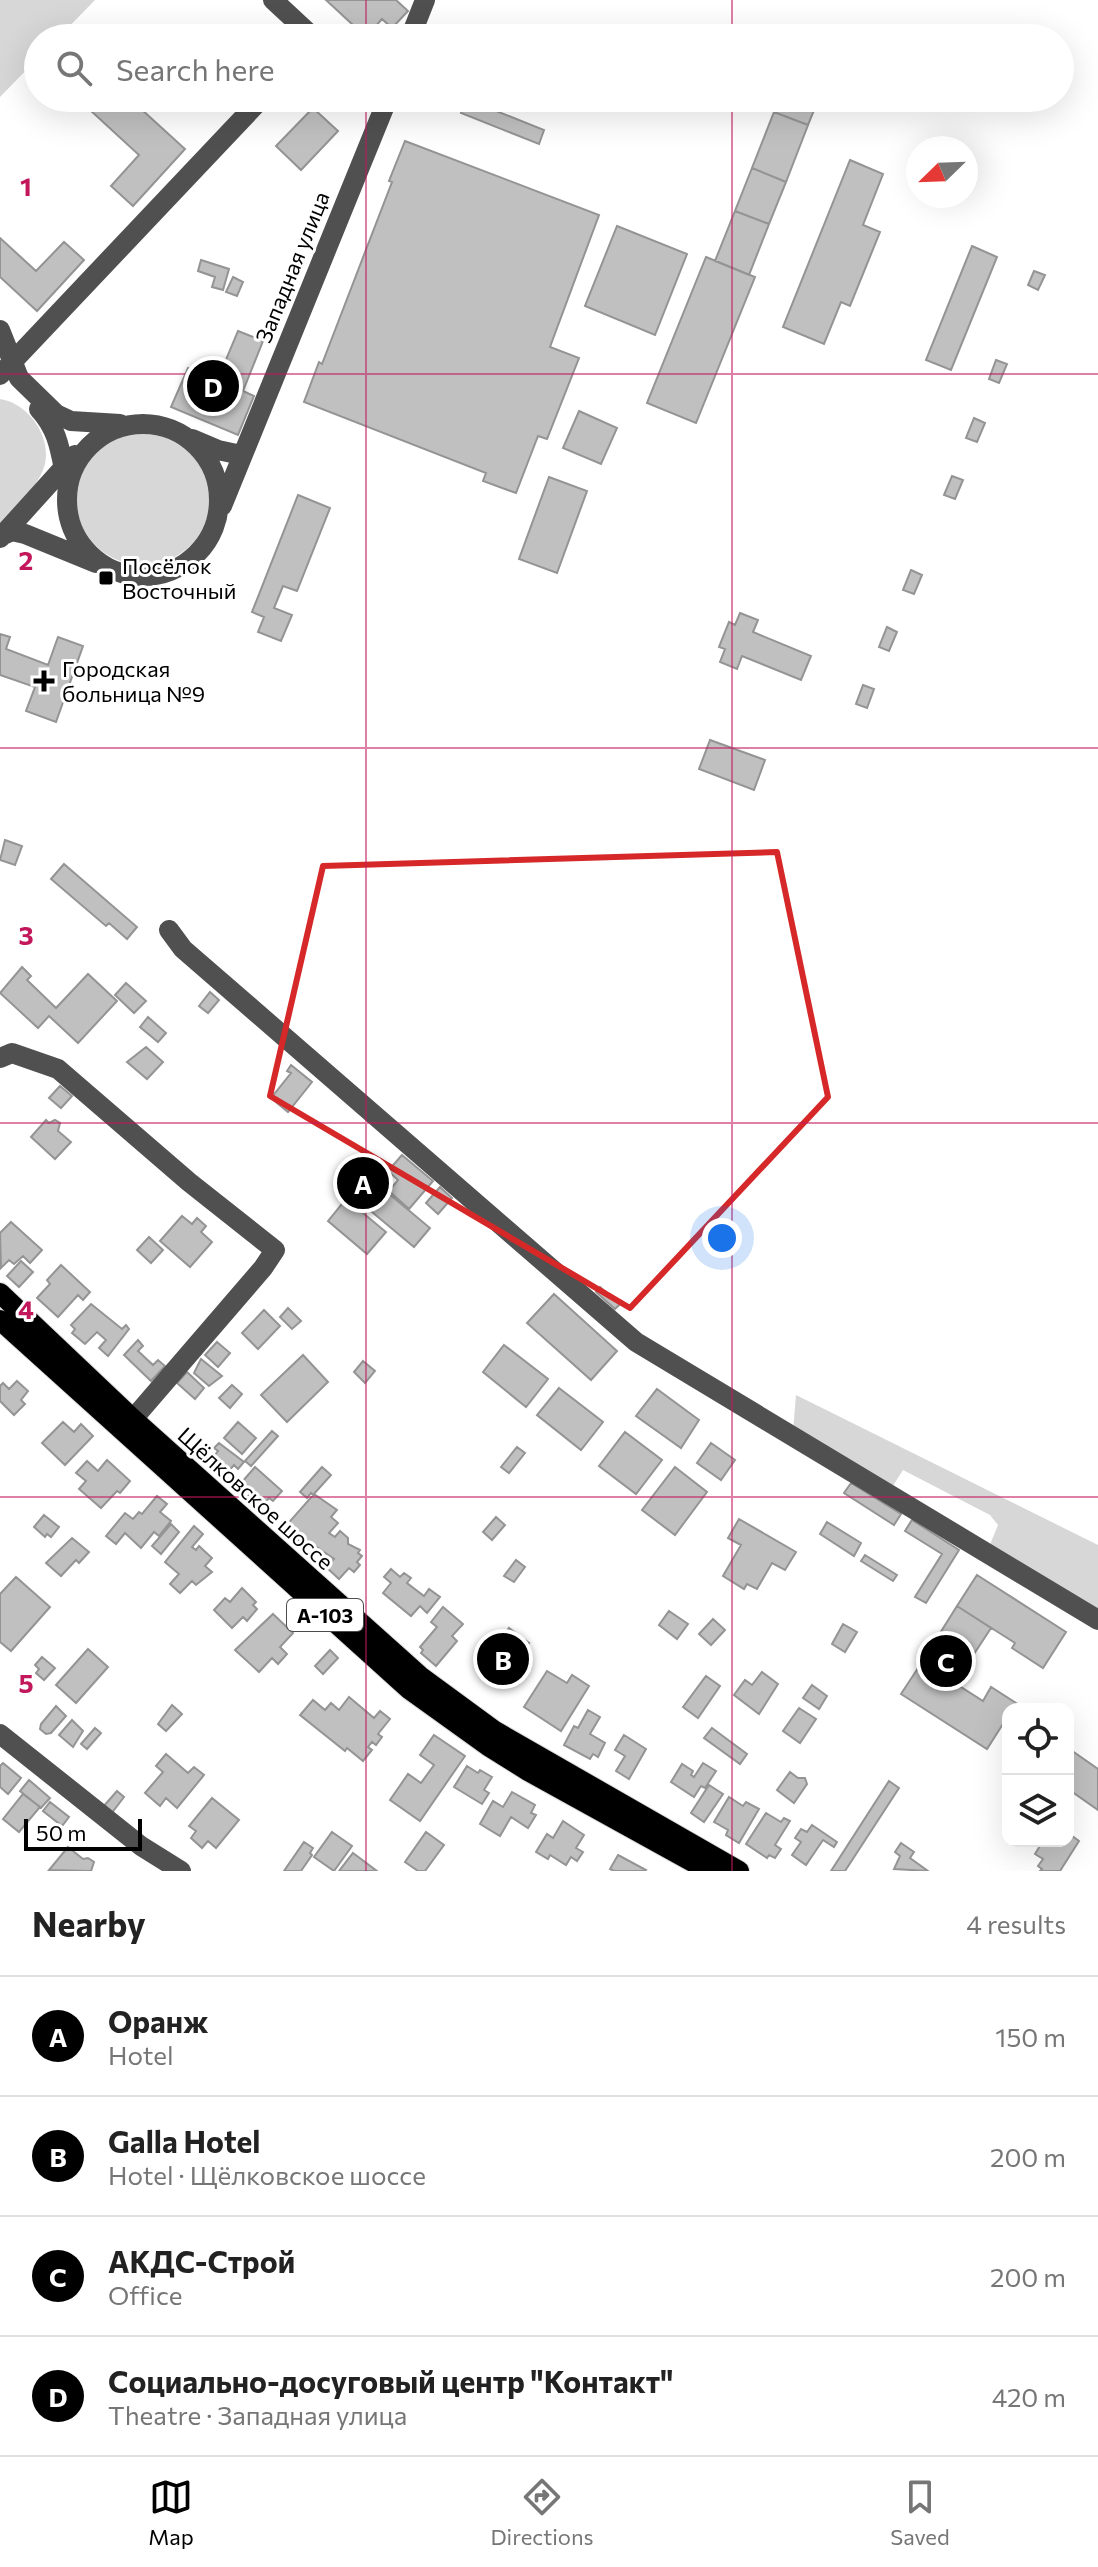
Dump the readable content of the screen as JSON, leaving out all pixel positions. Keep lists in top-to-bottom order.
{
  "streets": {
    "main road": ["Щёлковское шоссе", "А-103"],
    "street": ["Западная улица"]
  },
  "places": {
    "transit": ["Посёлок Восточный"],
    "health": ["Городская больница №9"]
  },
  "scale_bar": "50 m",
  "north": "bottom left",
  "page": {
    "search": "Search here",
    "pins": [
      "D",
      "A",
      "B",
      "C"
    ],
    "scale": "50 m",
    "heading": ["Nearby", "4 results"],
    "list": [
      {
        "mark": "A",
        "name": "Оранж",
        "note": "Hotel",
        "value": "150 m"
      },
      {
        "mark": "B",
        "name": "Galla Hotel",
        "note": "Hotel · Щёлковское шоссе",
        "value": "200 m"
      },
      {
        "mark": "C",
        "name": "АКДС-Строй",
        "note": "Office",
        "value": "200 m"
      },
      {
        "mark": "D",
        "name": "Социально-досуговый центр \"Контакт\"",
        "note": "Theatre · Западная улица",
        "value": "420 m"
      }
    ],
    "nav": ["Map", "Directions", "Saved"]
  },
  "grid": {
    "rows": [
      "1",
      "2",
      "3",
      "4",
      "5"
    ]
  }
}
